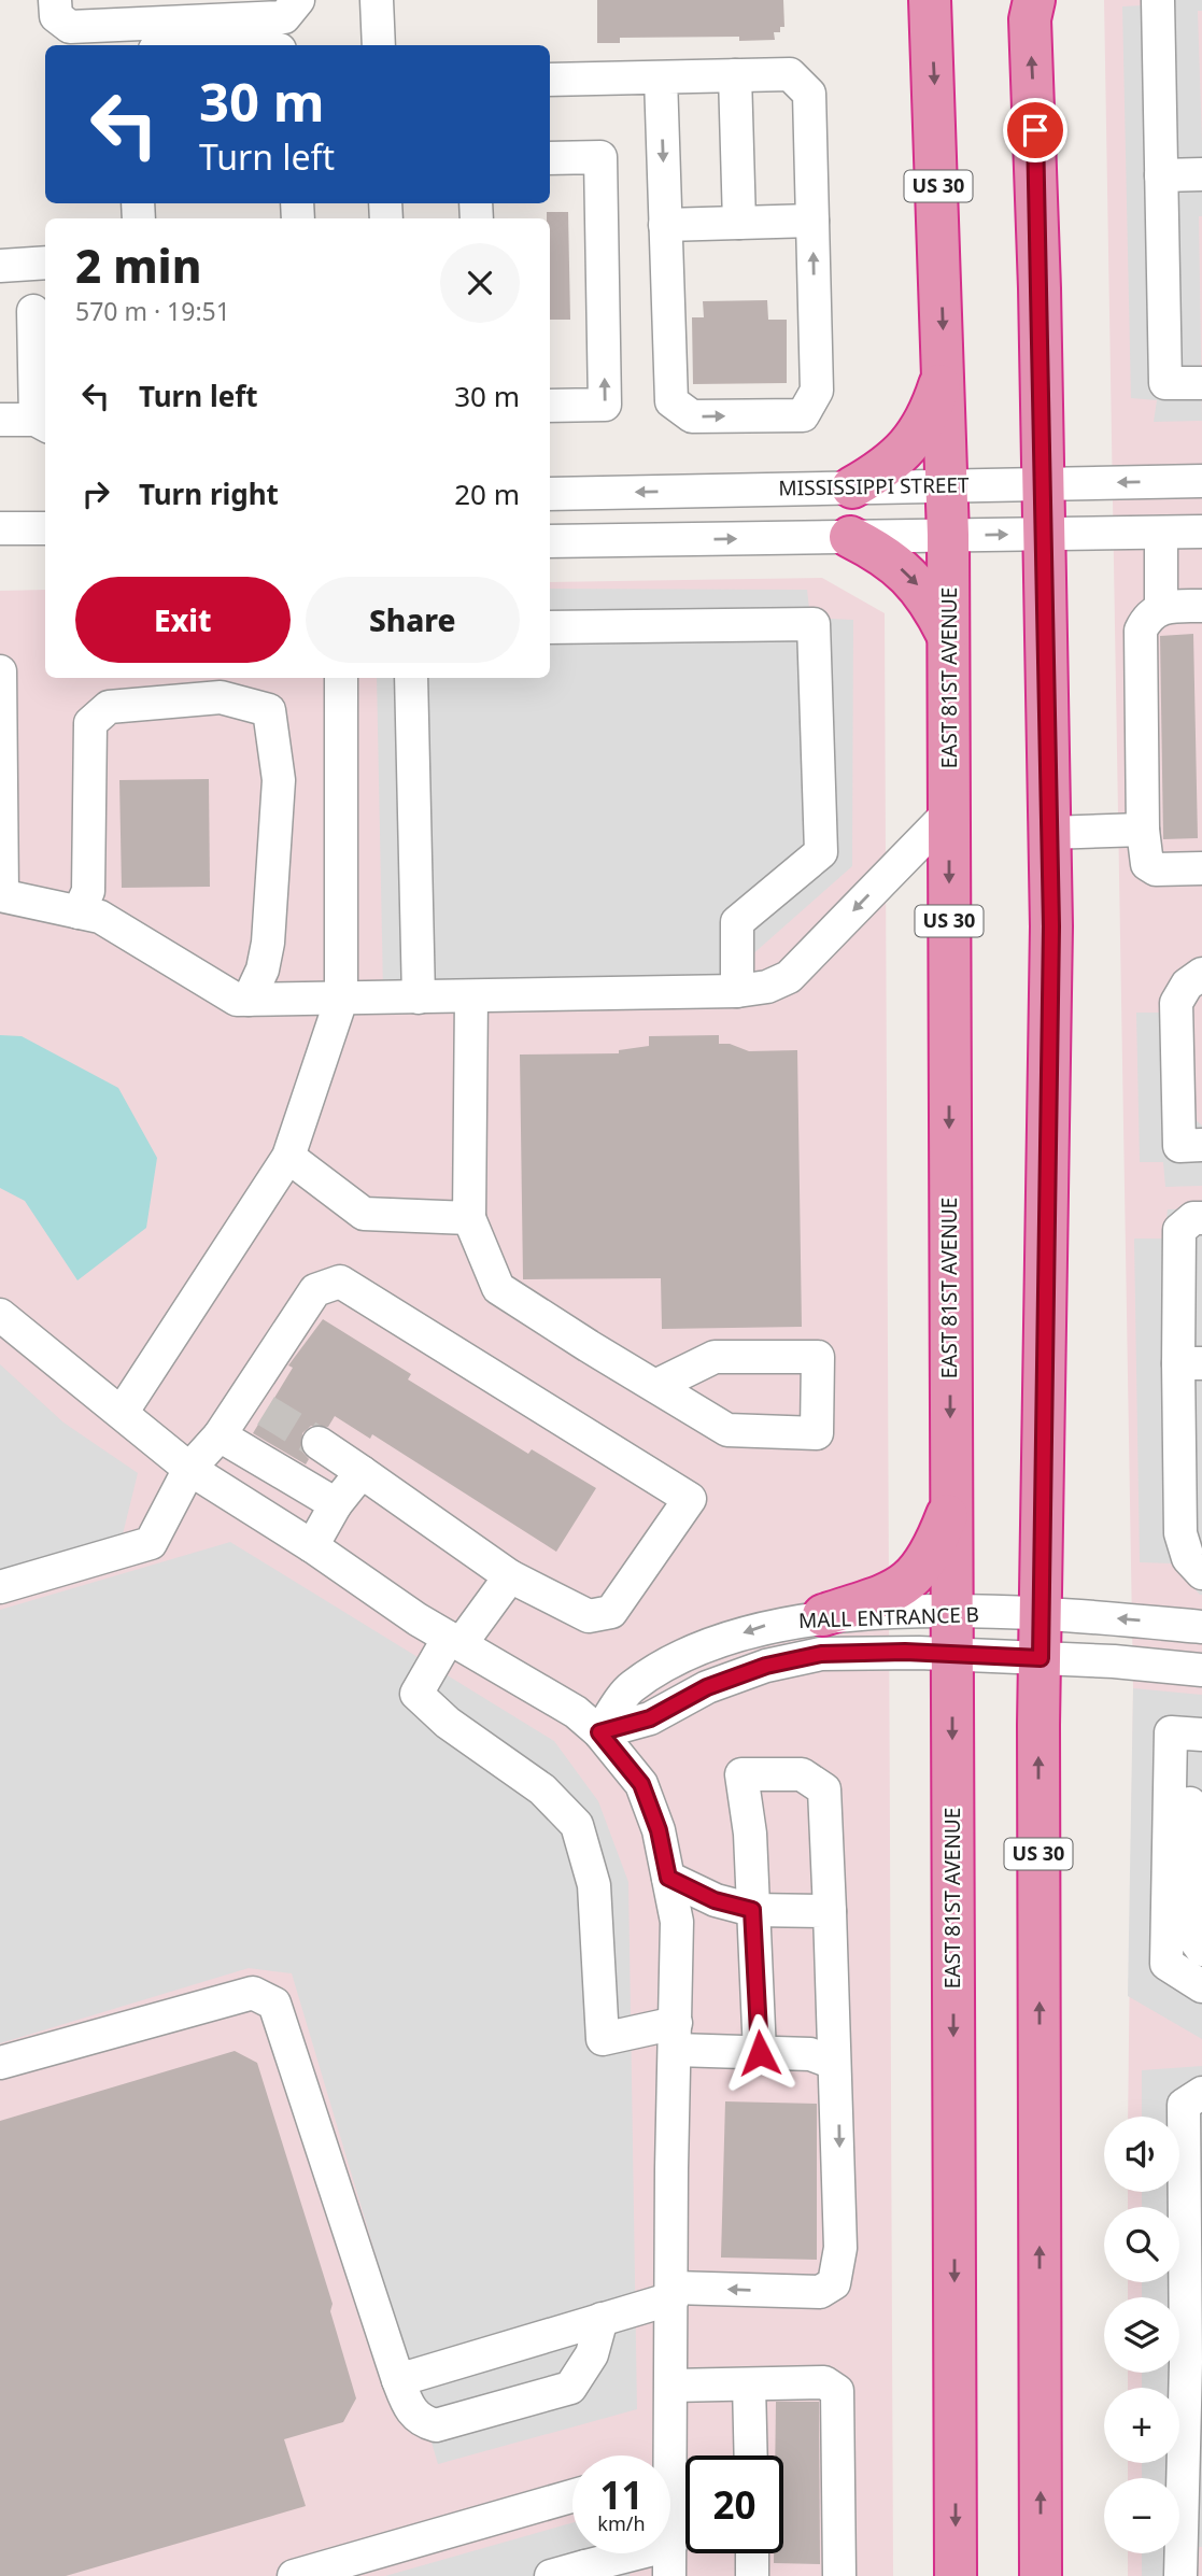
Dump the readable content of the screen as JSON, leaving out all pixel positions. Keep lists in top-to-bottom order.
{
  "streets": {
    "highway": ["US 30", "EAST 81ST AVENUE"],
    "street": ["MISSISSIPPI STREET", "MALL ENTRANCE B"]
  },
  "crossings": [
    ["US 30", "MISSISSIPPI STREET"],
    ["US 30", "MALL ENTRANCE B"],
    ["MISSISSIPPI STREET", "EAST 81ST AVENUE"],
    ["EAST 81ST AVENUE", "MALL ENTRANCE B"]
  ],
  "page": {
    "turn": ["30 m", "Turn left"],
    "heading": ["2 min", "570 m · 19:51"],
    "list": [
      {
        "name": "Turn left",
        "value": "30 m"
      },
      {
        "name": "Turn right",
        "value": "20 m"
      }
    ],
    "buttons": ["Exit", "Share"],
    "map_buttons": ["+", "−"],
    "speed": "11 km/h",
    "limit": "20"
  }
}
